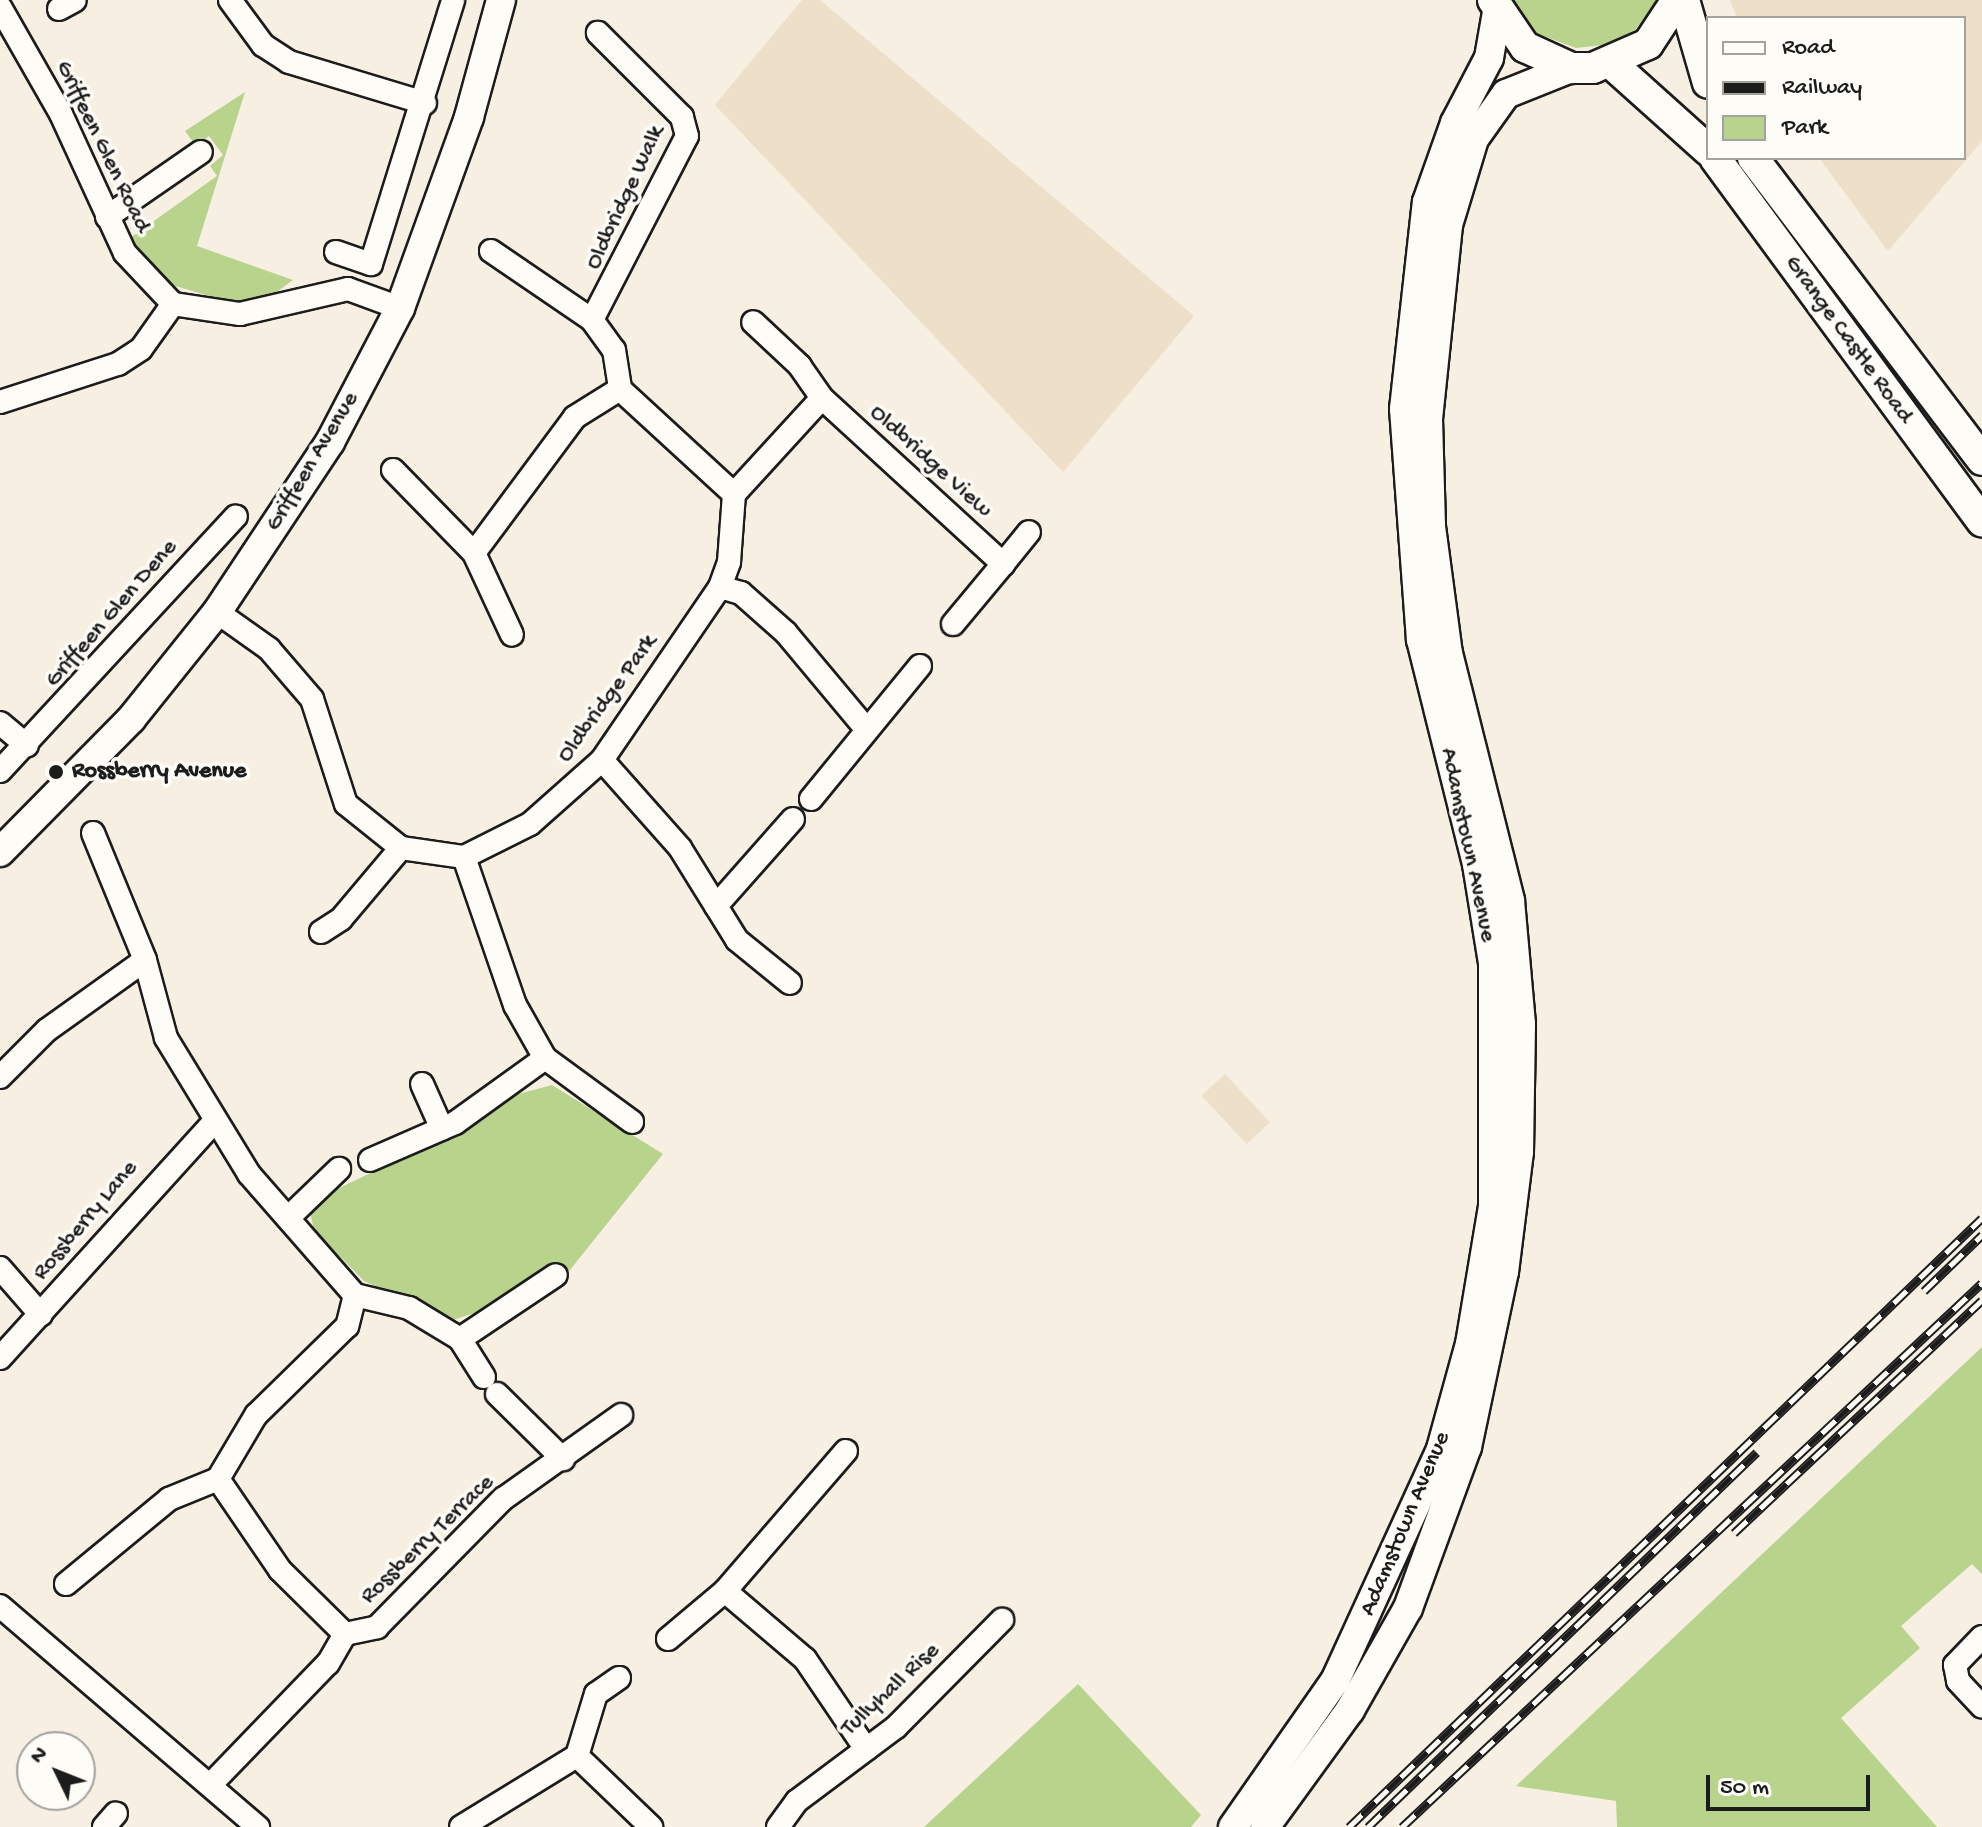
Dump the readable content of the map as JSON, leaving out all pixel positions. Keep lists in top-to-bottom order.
{
  "streets": {
    "main road": ["Grange Castle Road"],
    "street": [
      "Griffeen Glen Road",
      "Oldbridge Walk",
      "Griffeen Avenue",
      "Oldbridge View",
      "Griffeen Glen Dene",
      "Oldbridge Park",
      "Adamstown Avenue",
      "Rossberry Lane",
      "Rossberry Terrace",
      "Tullyhall Rise"
    ]
  },
  "places": ["Rossberry Avenue"],
  "legend": ["Road", "Railway", "Park"],
  "scale_bar": "50 m",
  "north": "top left"
}
